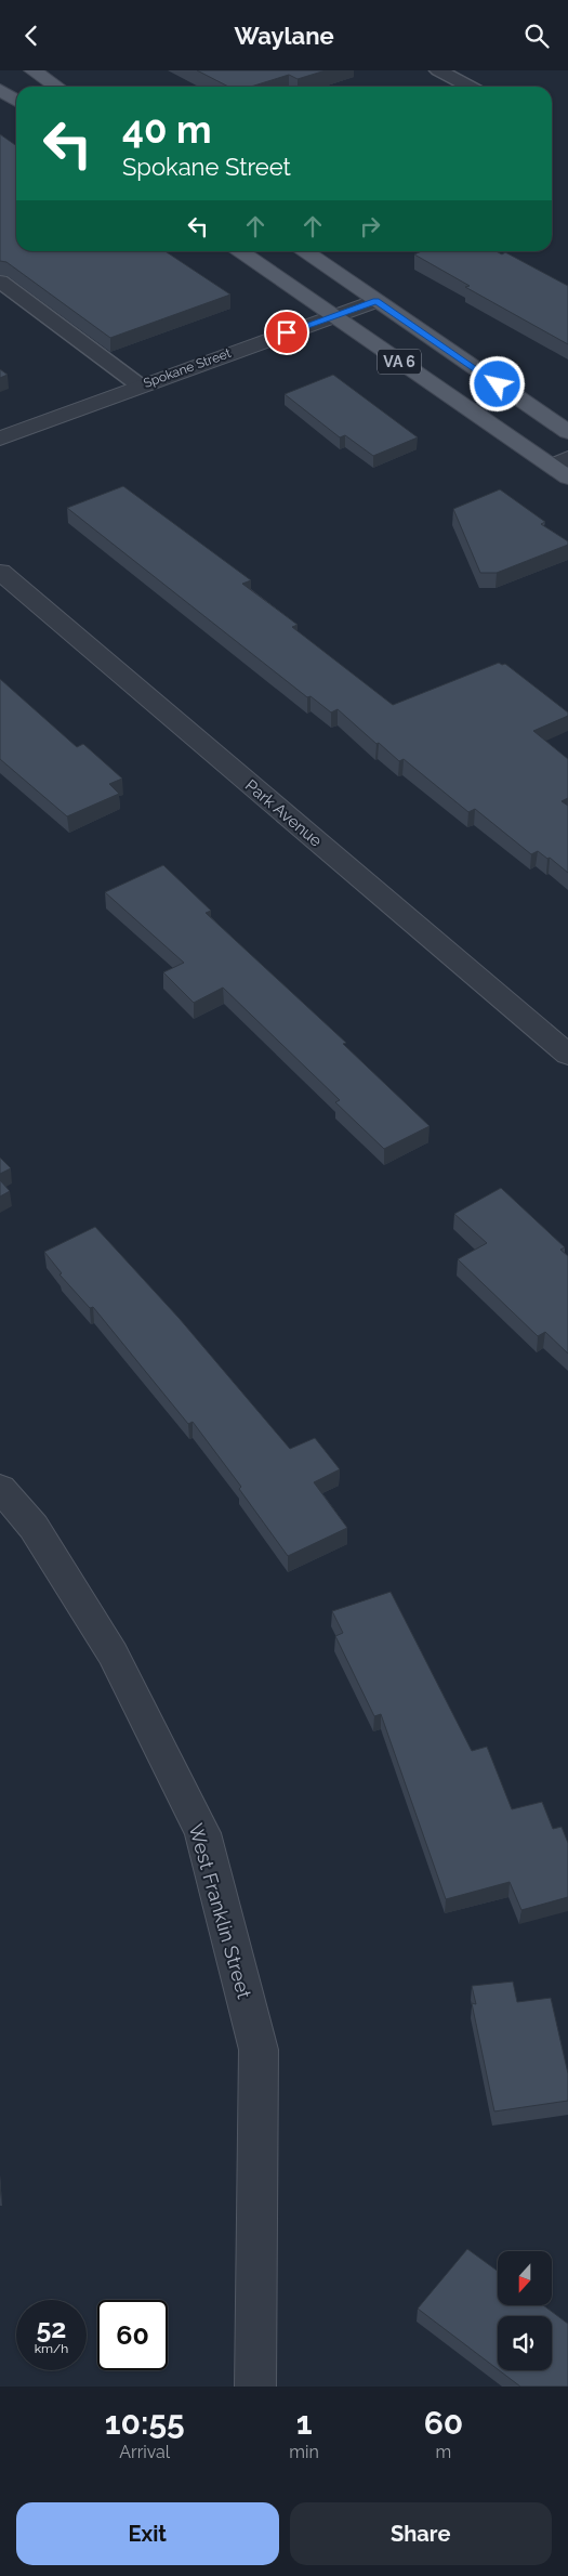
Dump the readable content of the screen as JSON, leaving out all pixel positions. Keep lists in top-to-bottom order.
{
  "streets": {
    "main road": ["VA 6"],
    "street": ["Spokane Street", "Park Avenue", "West Franklin Street"]
  },
  "crossings": [
    ["VA 6", "Spokane Street"]
  ],
  "north": "bottom",
  "page": {
    "header": "Waylane",
    "turn": ["40 m", "Spokane Street"],
    "speed": "52 km/h",
    "limit": "60",
    "eta": [
      "10:55",
      "Arrival",
      "1",
      "min",
      "60",
      "m"
    ],
    "buttons": ["Exit", "Share"]
  }
}
